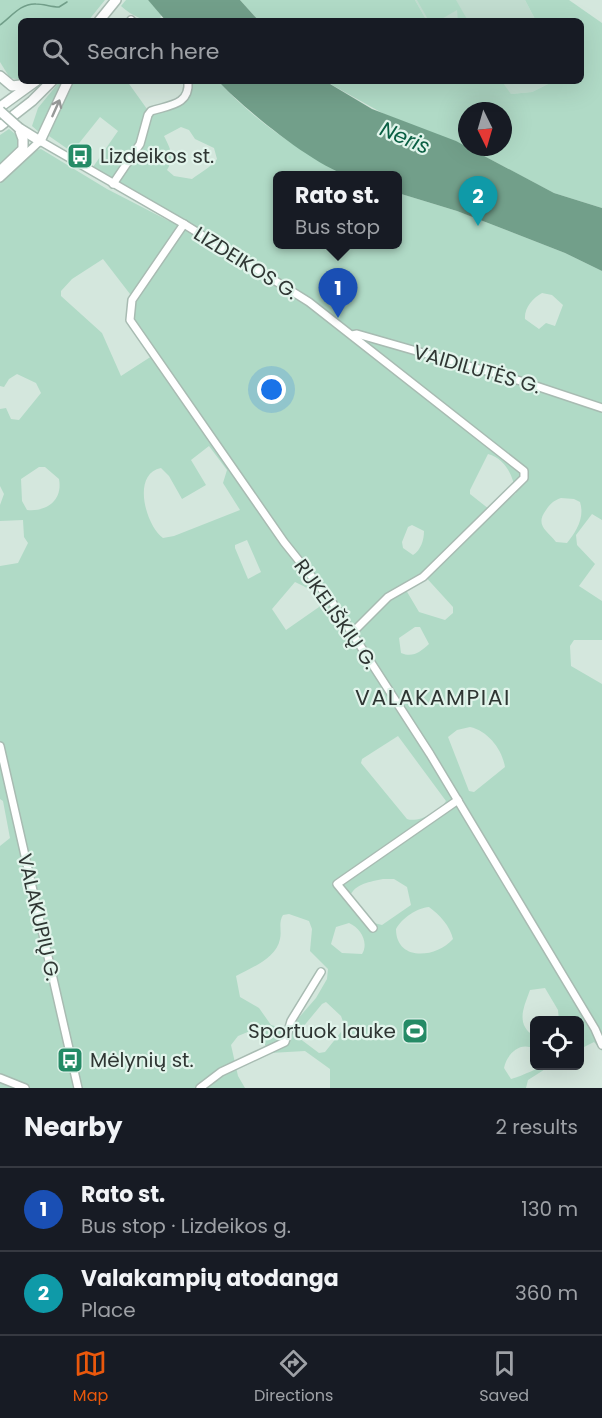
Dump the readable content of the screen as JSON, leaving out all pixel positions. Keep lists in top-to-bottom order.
{
  "streets": {
    "street": [
      "LIZDEIKOS G.",
      "VAIDILUTĖS G.",
      "RUKELIŠKIŲ G.",
      "VALAKUPIŲ G."
    ]
  },
  "crossings": [
    ["LIZDEIKOS G.", "VAIDILUTĖS G."],
    ["LIZDEIKOS G.", "RUKELIŠKIŲ G."]
  ],
  "districts": ["VALAKAMPIAI"],
  "water": ["Neris"],
  "places": {
    "bus stop": ["Lizdeikos st.", "Mėlynių st."],
    "sports": ["Sportuok lauke"]
  },
  "north": "bottom",
  "page": {
    "search": "Search here",
    "popup": ["Rato st.", "Bus stop"],
    "pins": ["2", "1"],
    "heading": ["Nearby", "2 results"],
    "list": [
      {
        "mark": "1",
        "name": "Rato st.",
        "note": "Bus stop · Lizdeikos g.",
        "value": "130 m"
      },
      {
        "mark": "2",
        "name": "Valakampių atodanga",
        "note": "Place",
        "value": "360 m"
      }
    ],
    "nav": ["Map", "Directions", "Saved"]
  }
}
